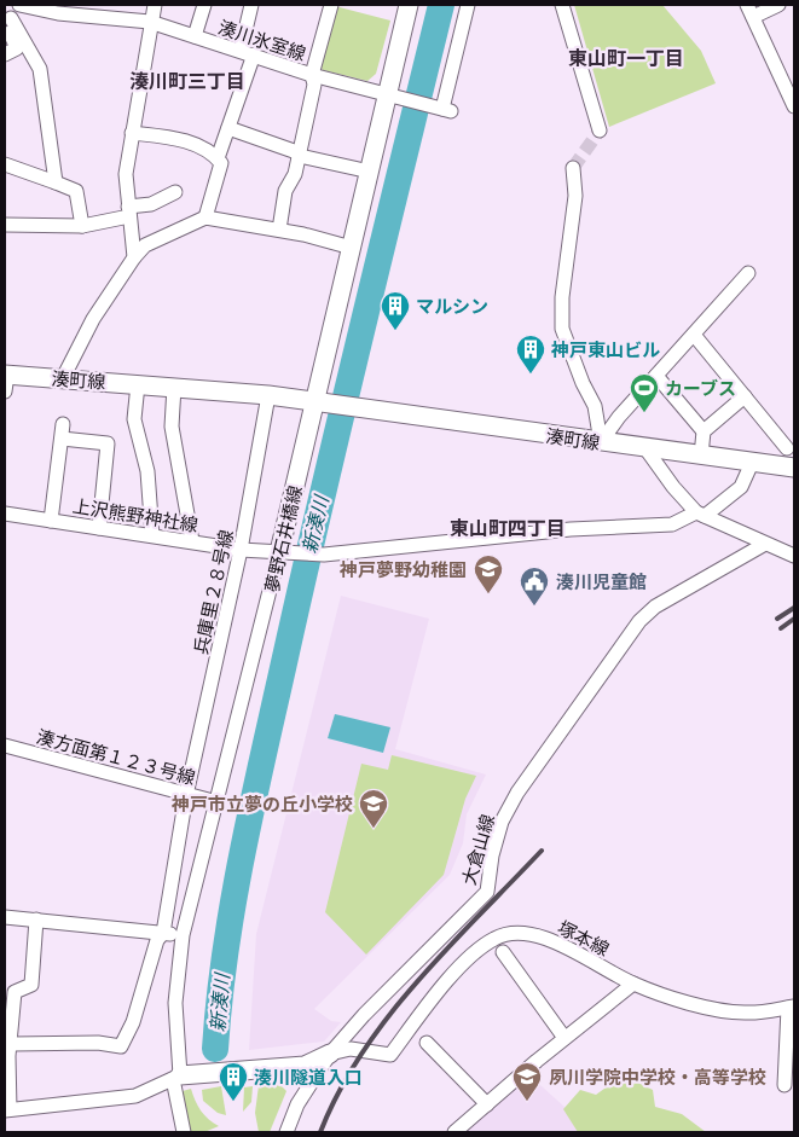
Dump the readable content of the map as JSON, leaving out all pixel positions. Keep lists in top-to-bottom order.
{
  "streets": {
    "street": [
      "湊川氷室線",
      "湊町線",
      "上沢熊野神社線",
      "夢野石井橋線",
      "兵庫里２８号線",
      "湊方面第１２３号線",
      "大倉山線",
      "塚本線"
    ]
  },
  "crossings": [
    ["湊川氷室線", "夢野石井橋線"],
    ["湊町線", "夢野石井橋線"],
    ["湊町線", "兵庫里２８号線"],
    ["上沢熊野神社線", "夢野石井橋線"],
    ["上沢熊野神社線", "兵庫里２８号線"],
    ["夢野石井橋線", "湊方面第１２３号線"],
    ["兵庫里２８号線", "湊方面第１２３号線"],
    ["大倉山線", "塚本線"]
  ],
  "districts": ["東山町一丁目", "湊川町三丁目", "東山町四丁目"],
  "water": ["新湊川"],
  "places": {
    "building": ["マルシン", "神戸東山ビル", "湊川隧道入口"],
    "sports": ["カーブス"],
    "school or university": ["神戸夢野幼稚園", "神戸市立夢の丘小学校", "夙川学院中学校・高等学校"],
    "public building": ["湊川児童館"]
  }
}
